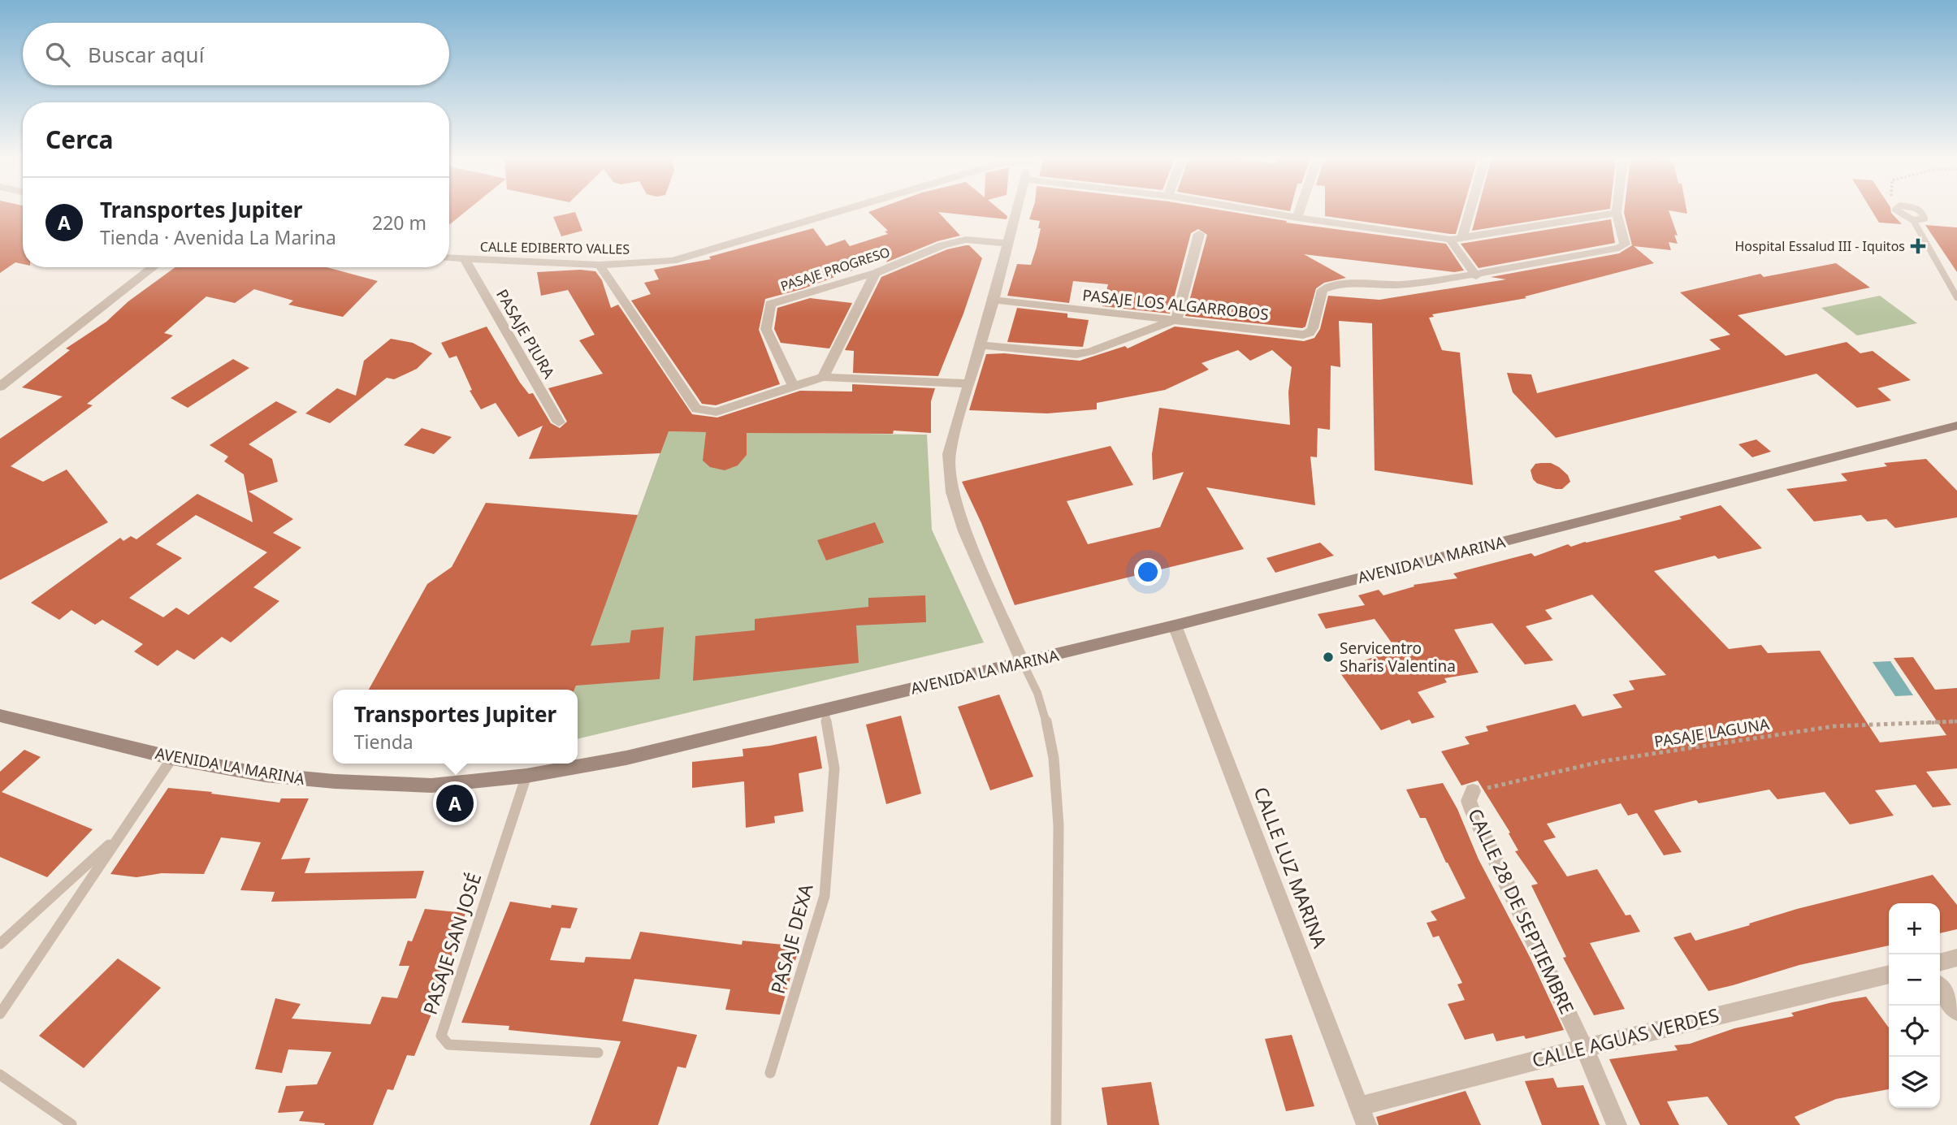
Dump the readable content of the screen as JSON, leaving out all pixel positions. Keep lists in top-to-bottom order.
{
  "streets": {
    "main road": ["AVENIDA LA MARINA"],
    "street": [
      "CALLE EDIBERTO VALLES",
      "PASAJE PROGRESO",
      "PASAJE LOS ALGARROBOS",
      "PASAJE PIURA",
      "CALLE LUZ MARINA",
      "CALLE 28 DE SEPTIEMBRE",
      "CALLE AGUAS VERDES"
    ],
    "lane": ["PASAJE DEXA", "PASAJE SAN JOSÉ"],
    "path": ["PASAJE LAGUNA"]
  },
  "crossings": [
    ["CALLE EDIBERTO VALLES", "PASAJE PIURA"],
    ["AVENIDA LA MARINA", "CALLE LUZ MARINA"],
    ["AVENIDA LA MARINA", "PASAJE DEXA"],
    ["AVENIDA LA MARINA", "PASAJE SAN JOSÉ"],
    ["PASAJE LAGUNA", "CALLE 28 DE SEPTIEMBRE"],
    ["CALLE LUZ MARINA", "CALLE AGUAS VERDES"],
    ["CALLE 28 DE SEPTIEMBRE", "CALLE AGUAS VERDES"]
  ],
  "places": {
    "health": ["Hospital Essalud III - Iquitos"],
    "other": ["Servicentro Sharis Valentina"]
  },
  "page": {
    "search": "Buscar aquí",
    "heading": "Cerca",
    "list": [
      {
        "mark": "A",
        "name": "Transportes Jupiter",
        "note": "Tienda · Avenida La Marina",
        "value": "220 m"
      }
    ],
    "popup": ["Transportes Jupiter", "Tienda"],
    "pins": "A",
    "map_buttons": ["+", "−"]
  }
}
